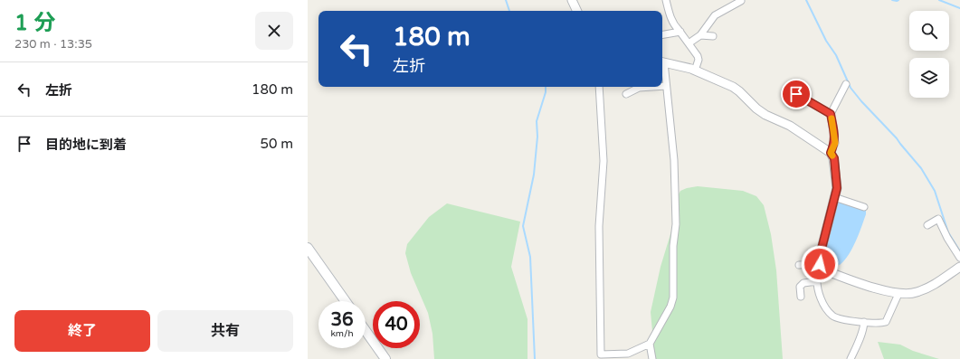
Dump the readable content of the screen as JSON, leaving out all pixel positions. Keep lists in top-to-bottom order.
{
  "page": {
    "heading": ["1 分", "230 m · 13:35"],
    "turn": ["180 m", "左折"],
    "list": [
      {
        "name": "左折",
        "value": "180 m"
      },
      {
        "name": "目的地に到着",
        "value": "50 m"
      }
    ],
    "speed": "36 km/h",
    "limit": "40",
    "buttons": ["終了", "共有"]
  }
}
